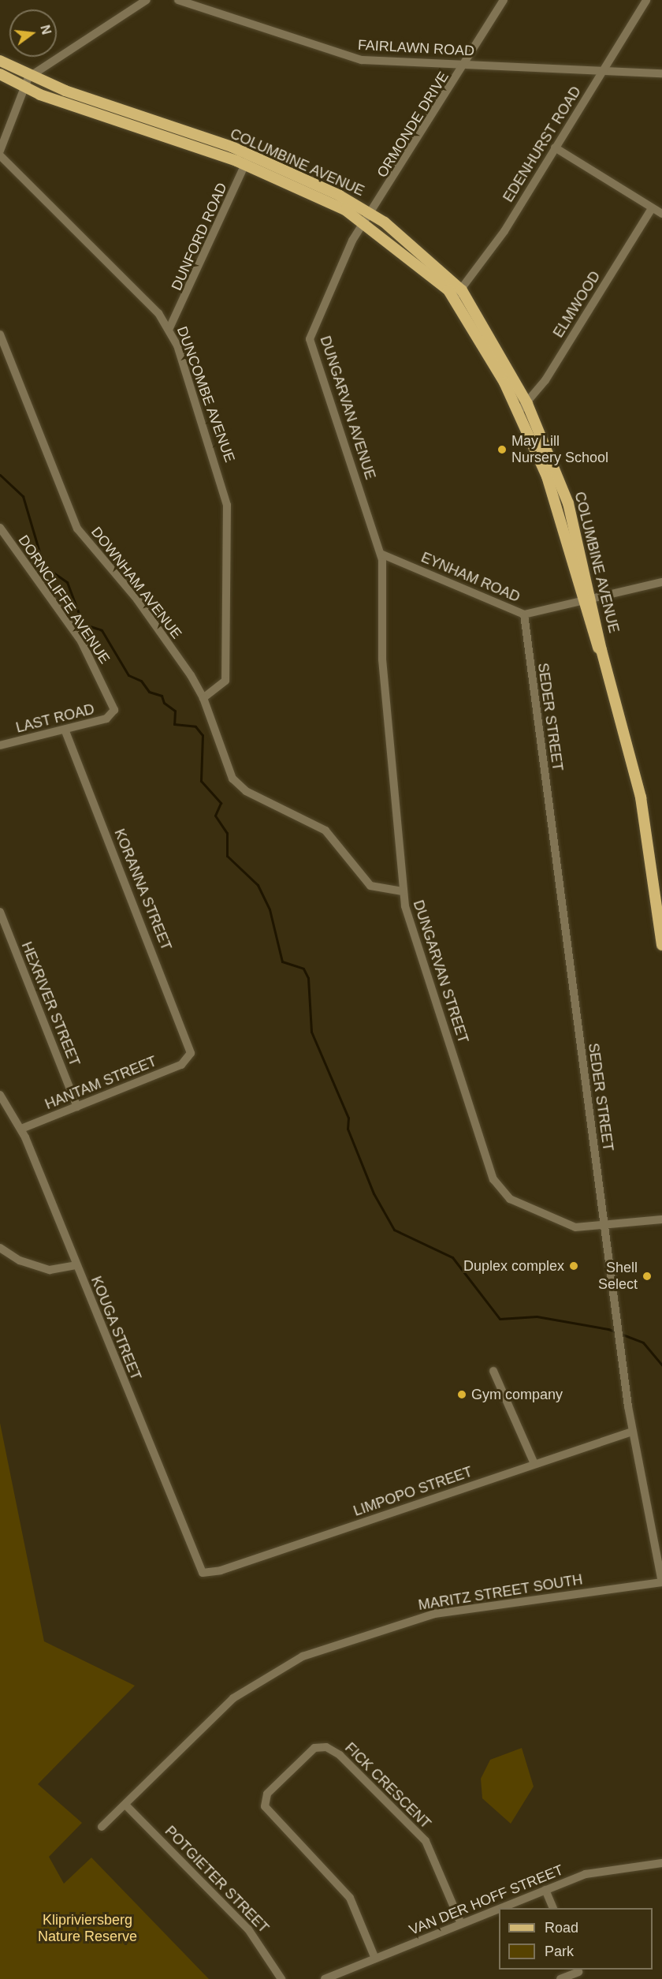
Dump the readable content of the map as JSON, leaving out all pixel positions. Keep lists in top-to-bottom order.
{
  "streets": {
    "main road": ["COLUMBINE AVENUE"],
    "street": [
      "FAIRLAWN ROAD",
      "ORMONDE DRIVE",
      "EDENHURST ROAD",
      "DUNFORD ROAD",
      "ELMWOOD",
      "DUNCOMBE AVENUE",
      "DUNGARVAN AVENUE",
      "EYNHAM ROAD",
      "DOWNHAM AVENUE",
      "DORNCLIFFE AVENUE",
      "SEDER STREET",
      "LAST ROAD",
      "KORANNA STREET",
      "DUNGARVAN STREET",
      "HEXRIVER STREET",
      "HANTAM STREET",
      "KOUGA STREET",
      "LIMPOPO STREET",
      "MARITZ STREET SOUTH",
      "FICK CRESCENT",
      "POTGIETER STREET",
      "VAN DER HOFF STREET"
    ]
  },
  "crossings": [
    ["FAIRLAWN ROAD", "ORMONDE DRIVE"],
    ["FAIRLAWN ROAD", "EDENHURST ROAD"],
    ["ORMONDE DRIVE", "COLUMBINE AVENUE"],
    ["ORMONDE DRIVE", "DUNGARVAN AVENUE"],
    ["EDENHURST ROAD", "COLUMBINE AVENUE"],
    ["COLUMBINE AVENUE", "DUNFORD ROAD"],
    ["COLUMBINE AVENUE", "ELMWOOD"],
    ["COLUMBINE AVENUE", "DUNGARVAN AVENUE"],
    ["COLUMBINE AVENUE", "EYNHAM ROAD"],
    ["DUNFORD ROAD", "DUNCOMBE AVENUE"],
    ["DUNCOMBE AVENUE", "DOWNHAM AVENUE"],
    ["DUNGARVAN AVENUE", "EYNHAM ROAD"],
    ["DUNGARVAN AVENUE", "DUNGARVAN STREET"],
    ["EYNHAM ROAD", "SEDER STREET"],
    ["EYNHAM ROAD", "DUNGARVAN STREET"],
    ["DOWNHAM AVENUE", "DUNGARVAN STREET"],
    ["DORNCLIFFE AVENUE", "LAST ROAD"],
    ["SEDER STREET", "DUNGARVAN STREET"],
    ["SEDER STREET", "LIMPOPO STREET"],
    ["SEDER STREET", "MARITZ STREET SOUTH"],
    ["LAST ROAD", "KORANNA STREET"],
    ["KORANNA STREET", "HANTAM STREET"],
    ["HEXRIVER STREET", "HANTAM STREET"],
    ["HANTAM STREET", "KOUGA STREET"],
    ["KOUGA STREET", "LIMPOPO STREET"],
    ["MARITZ STREET SOUTH", "POTGIETER STREET"],
    ["FICK CRESCENT", "VAN DER HOFF STREET"]
  ],
  "parks": ["Klipriviersberg Nature Reserve"],
  "places": [
    "May Lill Nursery School",
    "Duplex complex",
    "Shell Select",
    "Gym company"
  ],
  "legend": ["Road", "Park"],
  "north": "right"
}
